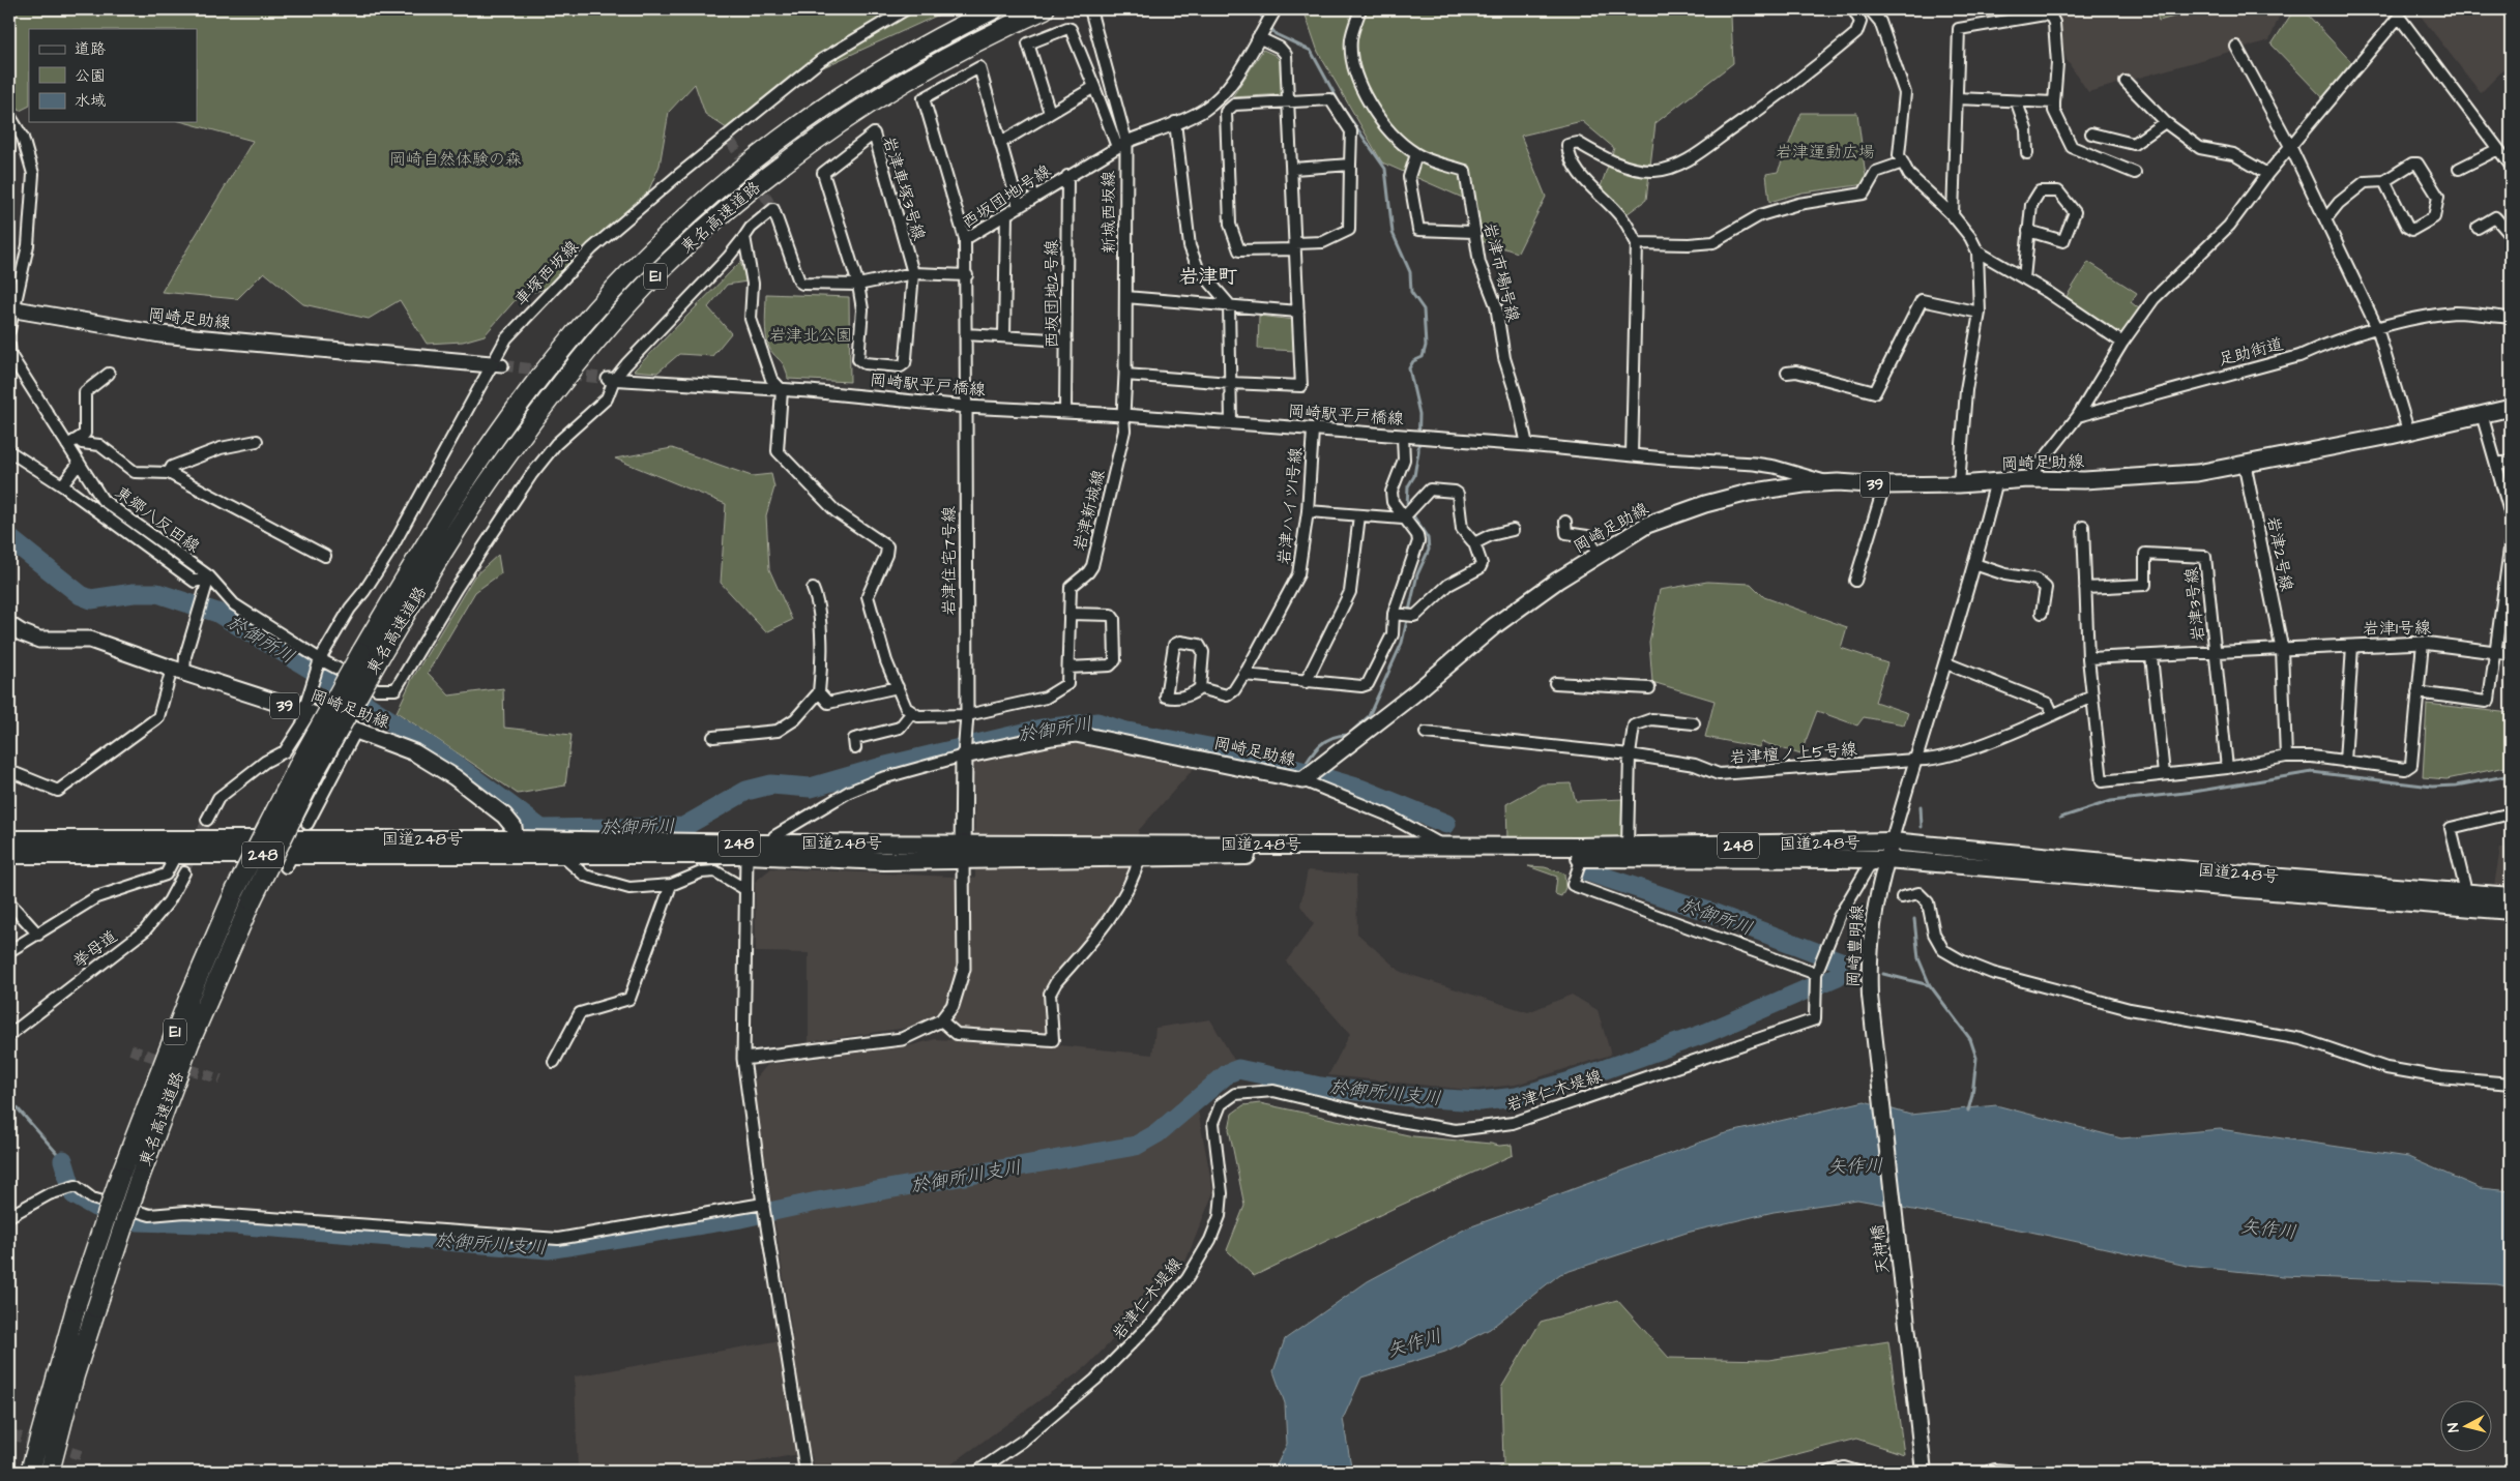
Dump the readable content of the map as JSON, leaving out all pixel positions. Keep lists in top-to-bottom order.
{
  "streets": {
    "highway": [
      "東名高速道路",
      "E1",
      "国道248号",
      "248"
    ],
    "main road": [
      "岡崎足助線",
      "39",
      "岡崎豊明線",
      "天神橋"
    ],
    "street": [
      "岩津車塚3号線",
      "西坂団地1号線",
      "新城西坂線",
      "岩津市場1号線",
      "車塚西坂線",
      "西坂団地2号線",
      "足助街道",
      "岡崎駅平戸橋線",
      "岩津ハイツ1号線",
      "岩津新城線",
      "東郷八反田線",
      "岩津2号線",
      "岩津住宅7号線",
      "岩津3号線",
      "岩津1号線",
      "岩津檀ノ上5号線",
      "挙母道",
      "岩津仁木堤線"
    ]
  },
  "crossings": [
    ["西坂団地1号線", "新城西坂線"],
    ["西坂団地1号線", "西坂団地2号線"],
    ["西坂団地1号線", "岡崎駅平戸橋線"],
    ["西坂団地1号線", "岩津住宅7号線"],
    ["新城西坂線", "岡崎駅平戸橋線"],
    ["新城西坂線", "岩津新城線"],
    ["岩津市場1号線", "岡崎駅平戸橋線"],
    ["車塚西坂線", "岡崎足助線"],
    ["車塚西坂線", "東郷八反田線"],
    ["西坂団地2号線", "岡崎駅平戸橋線"],
    ["岡崎足助線", "岡崎駅平戸橋線"],
    ["岡崎足助線", "岩津2号線"],
    ["岡崎足助線", "岩津住宅7号線"],
    ["岡崎足助線", "国道248号"],
    ["岡崎駅平戸橋線", "岩津ハイツ1号線"],
    ["岡崎駅平戸橋線", "岩津新城線"],
    ["岡崎駅平戸橋線", "岩津住宅7号線"],
    ["岩津新城線", "岩津住宅7号線"],
    ["岩津2号線", "岩津1号線"],
    ["国道248号", "岡崎豊明線"],
    ["岡崎豊明線", "天神橋"]
  ],
  "districts": ["岩津町"],
  "water": ["於御所川", "於御所川支川", "矢作川"],
  "parks": ["岩津運動広場", "岡崎自然体験の森", "岩津北公園"],
  "legend": ["道路", "公園", "水域"],
  "north": "left"
}
